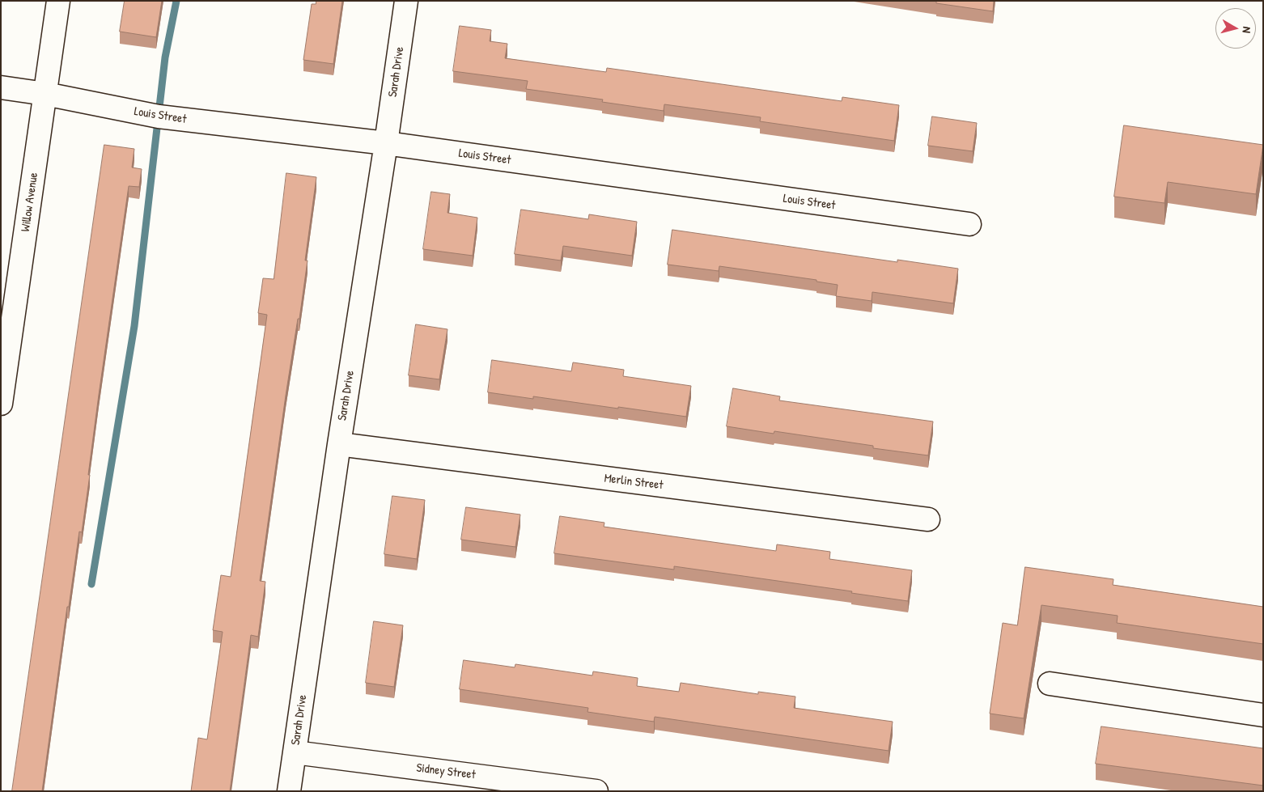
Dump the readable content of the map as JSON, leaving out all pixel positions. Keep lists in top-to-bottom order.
{
  "streets": {
    "street": [
      "Sarah Drive",
      "Louis Street",
      "Willow Avenue",
      "Merlin Street",
      "Sidney Street"
    ]
  },
  "crossings": [
    ["Sarah Drive", "Louis Street"],
    ["Sarah Drive", "Merlin Street"],
    ["Sarah Drive", "Sidney Street"],
    ["Louis Street", "Willow Avenue"]
  ],
  "north": "right"
}
